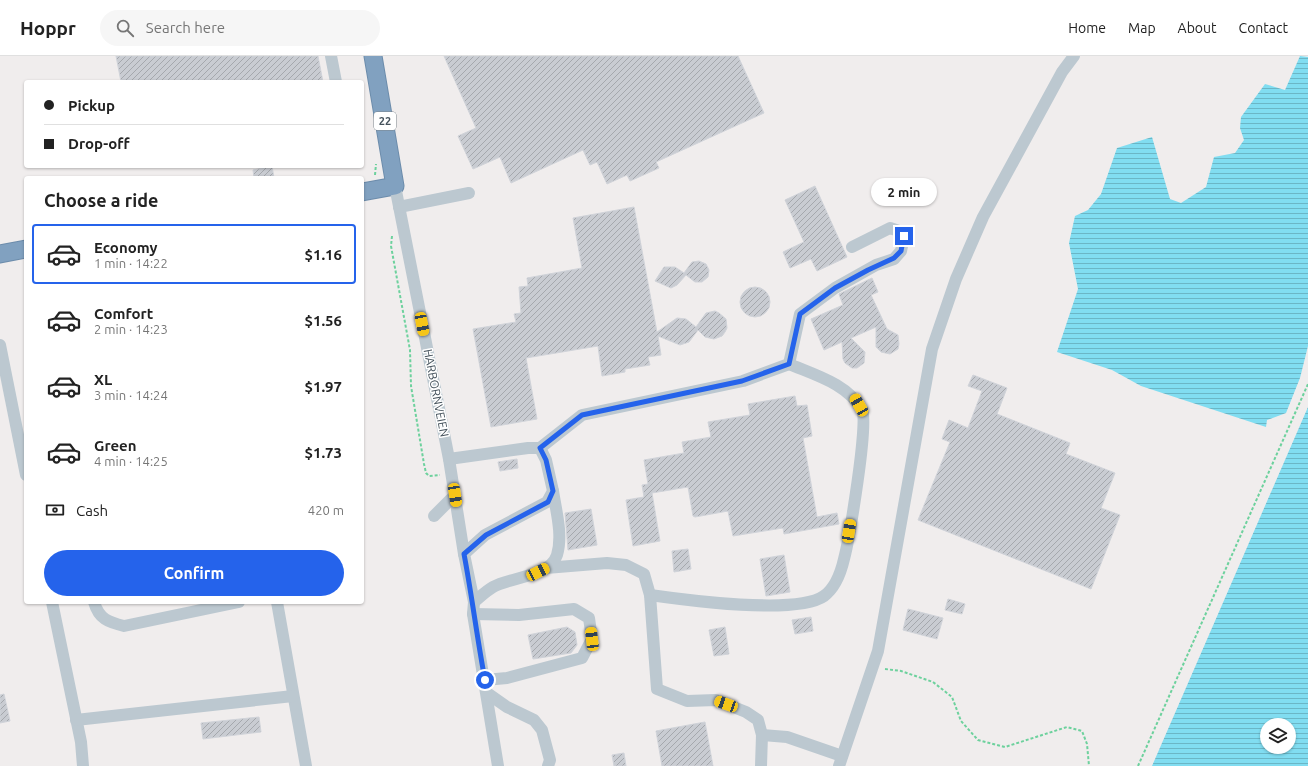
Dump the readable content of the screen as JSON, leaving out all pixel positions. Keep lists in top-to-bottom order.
{
  "streets": {
    "highway": ["22"],
    "street": ["HARBORNVEIEN"]
  },
  "crossings": [
    ["22", "HARBORNVEIEN"]
  ],
  "page": {
    "header": "Hoppr",
    "search": "Search here",
    "nav": [
      "Home",
      "Map",
      "About",
      "Contact"
    ],
    "banner": ["Pickup", "Drop-off"],
    "heading": "Choose a ride",
    "bubble": "2 min",
    "list": [
      {
        "name": "Economy",
        "note": "1 min · 14:22",
        "value": "$1.16"
      },
      {
        "name": "Comfort",
        "note": "2 min · 14:23",
        "value": "$1.56"
      },
      {
        "name": "XL",
        "note": "3 min · 14:24",
        "value": "$1.97"
      },
      {
        "name": "Green",
        "note": "4 min · 14:25",
        "value": "$1.73"
      }
    ],
    "pay": ["Cash", "420 m"],
    "buttons": "Confirm"
  }
}
